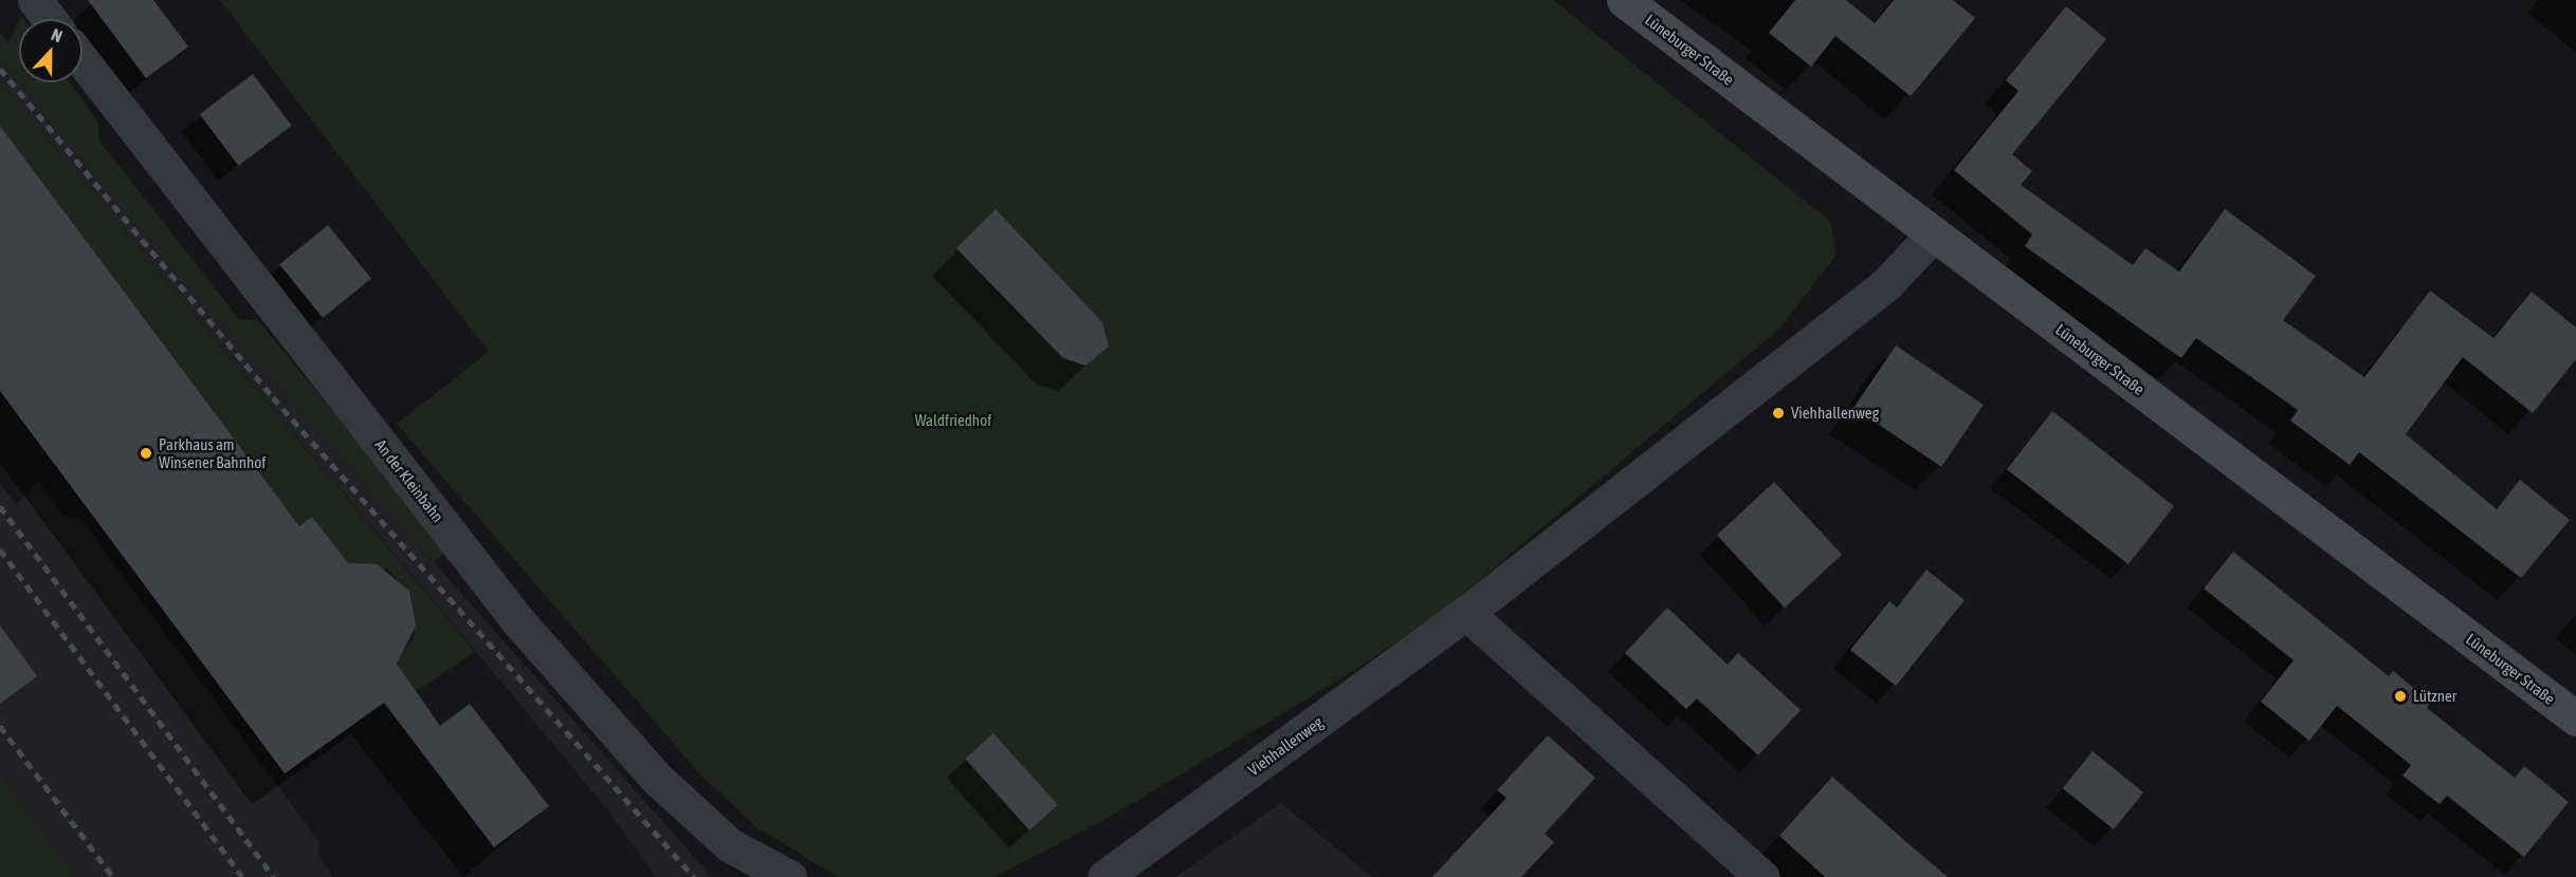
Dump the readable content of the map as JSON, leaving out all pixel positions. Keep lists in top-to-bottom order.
{
  "streets": {
    "main road": ["Lüneburger Straße"],
    "street": ["An der Kleinbahn", "Viehhallenweg"]
  },
  "crossings": [
    ["Lüneburger Straße", "Viehhallenweg"]
  ],
  "parks": ["Waldfriedhof"],
  "places": ["Viehhallenweg", "Parkhaus am Winsener Bahnhof", "Lützner"],
  "north": "top"
}
